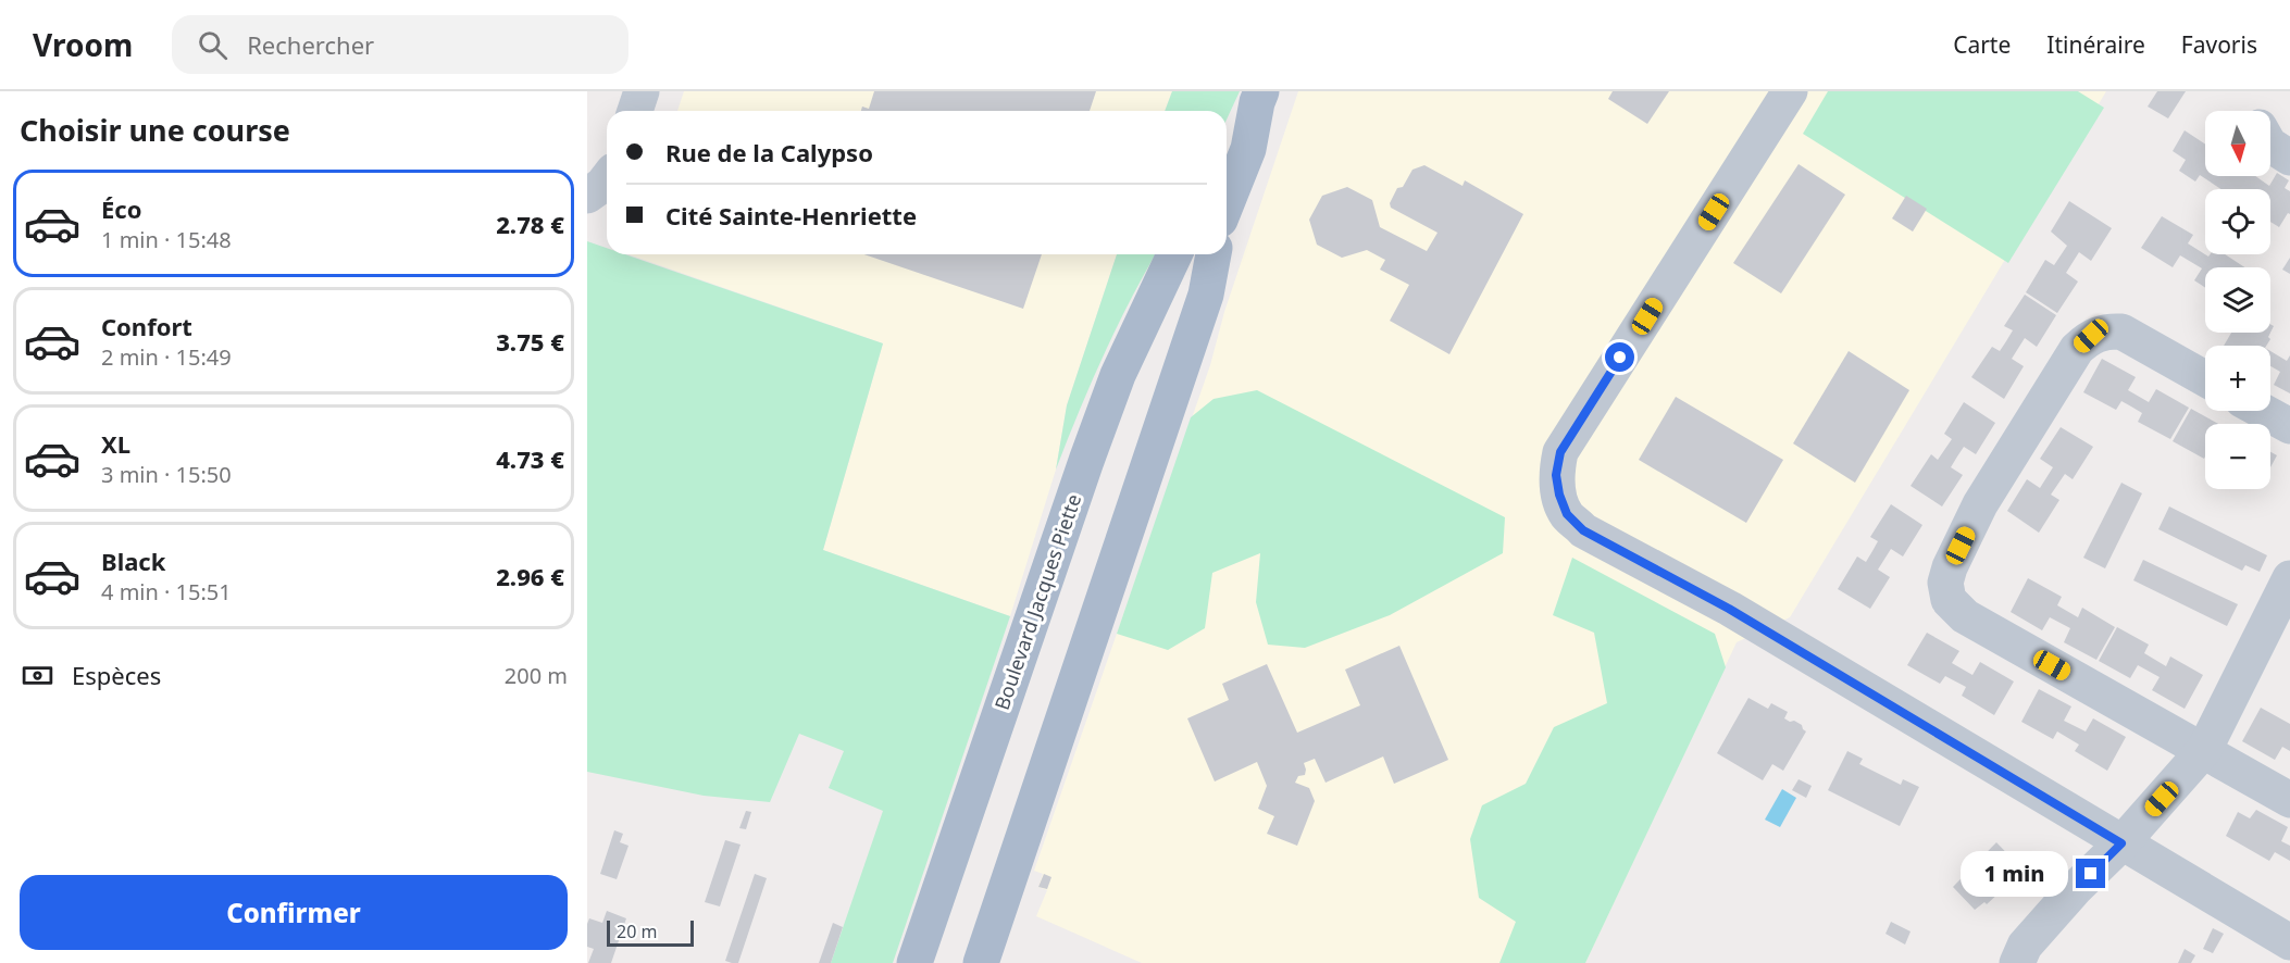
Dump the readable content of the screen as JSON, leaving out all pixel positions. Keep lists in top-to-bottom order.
{
  "streets": {
    "main road": ["Boulevard Jacques Piette"]
  },
  "scale_bar": "20 m",
  "north": "bottom",
  "page": {
    "header": "Vroom",
    "search": "Rechercher",
    "nav": ["Carte", "Itinéraire", "Favoris"],
    "heading": "Choisir une course",
    "map_buttons": ["+", "−"],
    "banner": ["Rue de la Calypso", "Cité Sainte-Henriette"],
    "list": [
      {
        "name": "Éco",
        "note": "1 min · 15:48",
        "value": "2.78 €"
      },
      {
        "name": "Confort",
        "note": "2 min · 15:49",
        "value": "3.75 €"
      },
      {
        "name": "XL",
        "note": "3 min · 15:50",
        "value": "4.73 €"
      },
      {
        "name": "Black",
        "note": "4 min · 15:51",
        "value": "2.96 €"
      }
    ],
    "pay": ["Espèces", "200 m"],
    "bubble": "1 min",
    "buttons": "Confirmer",
    "scale": "20 m"
  }
}
